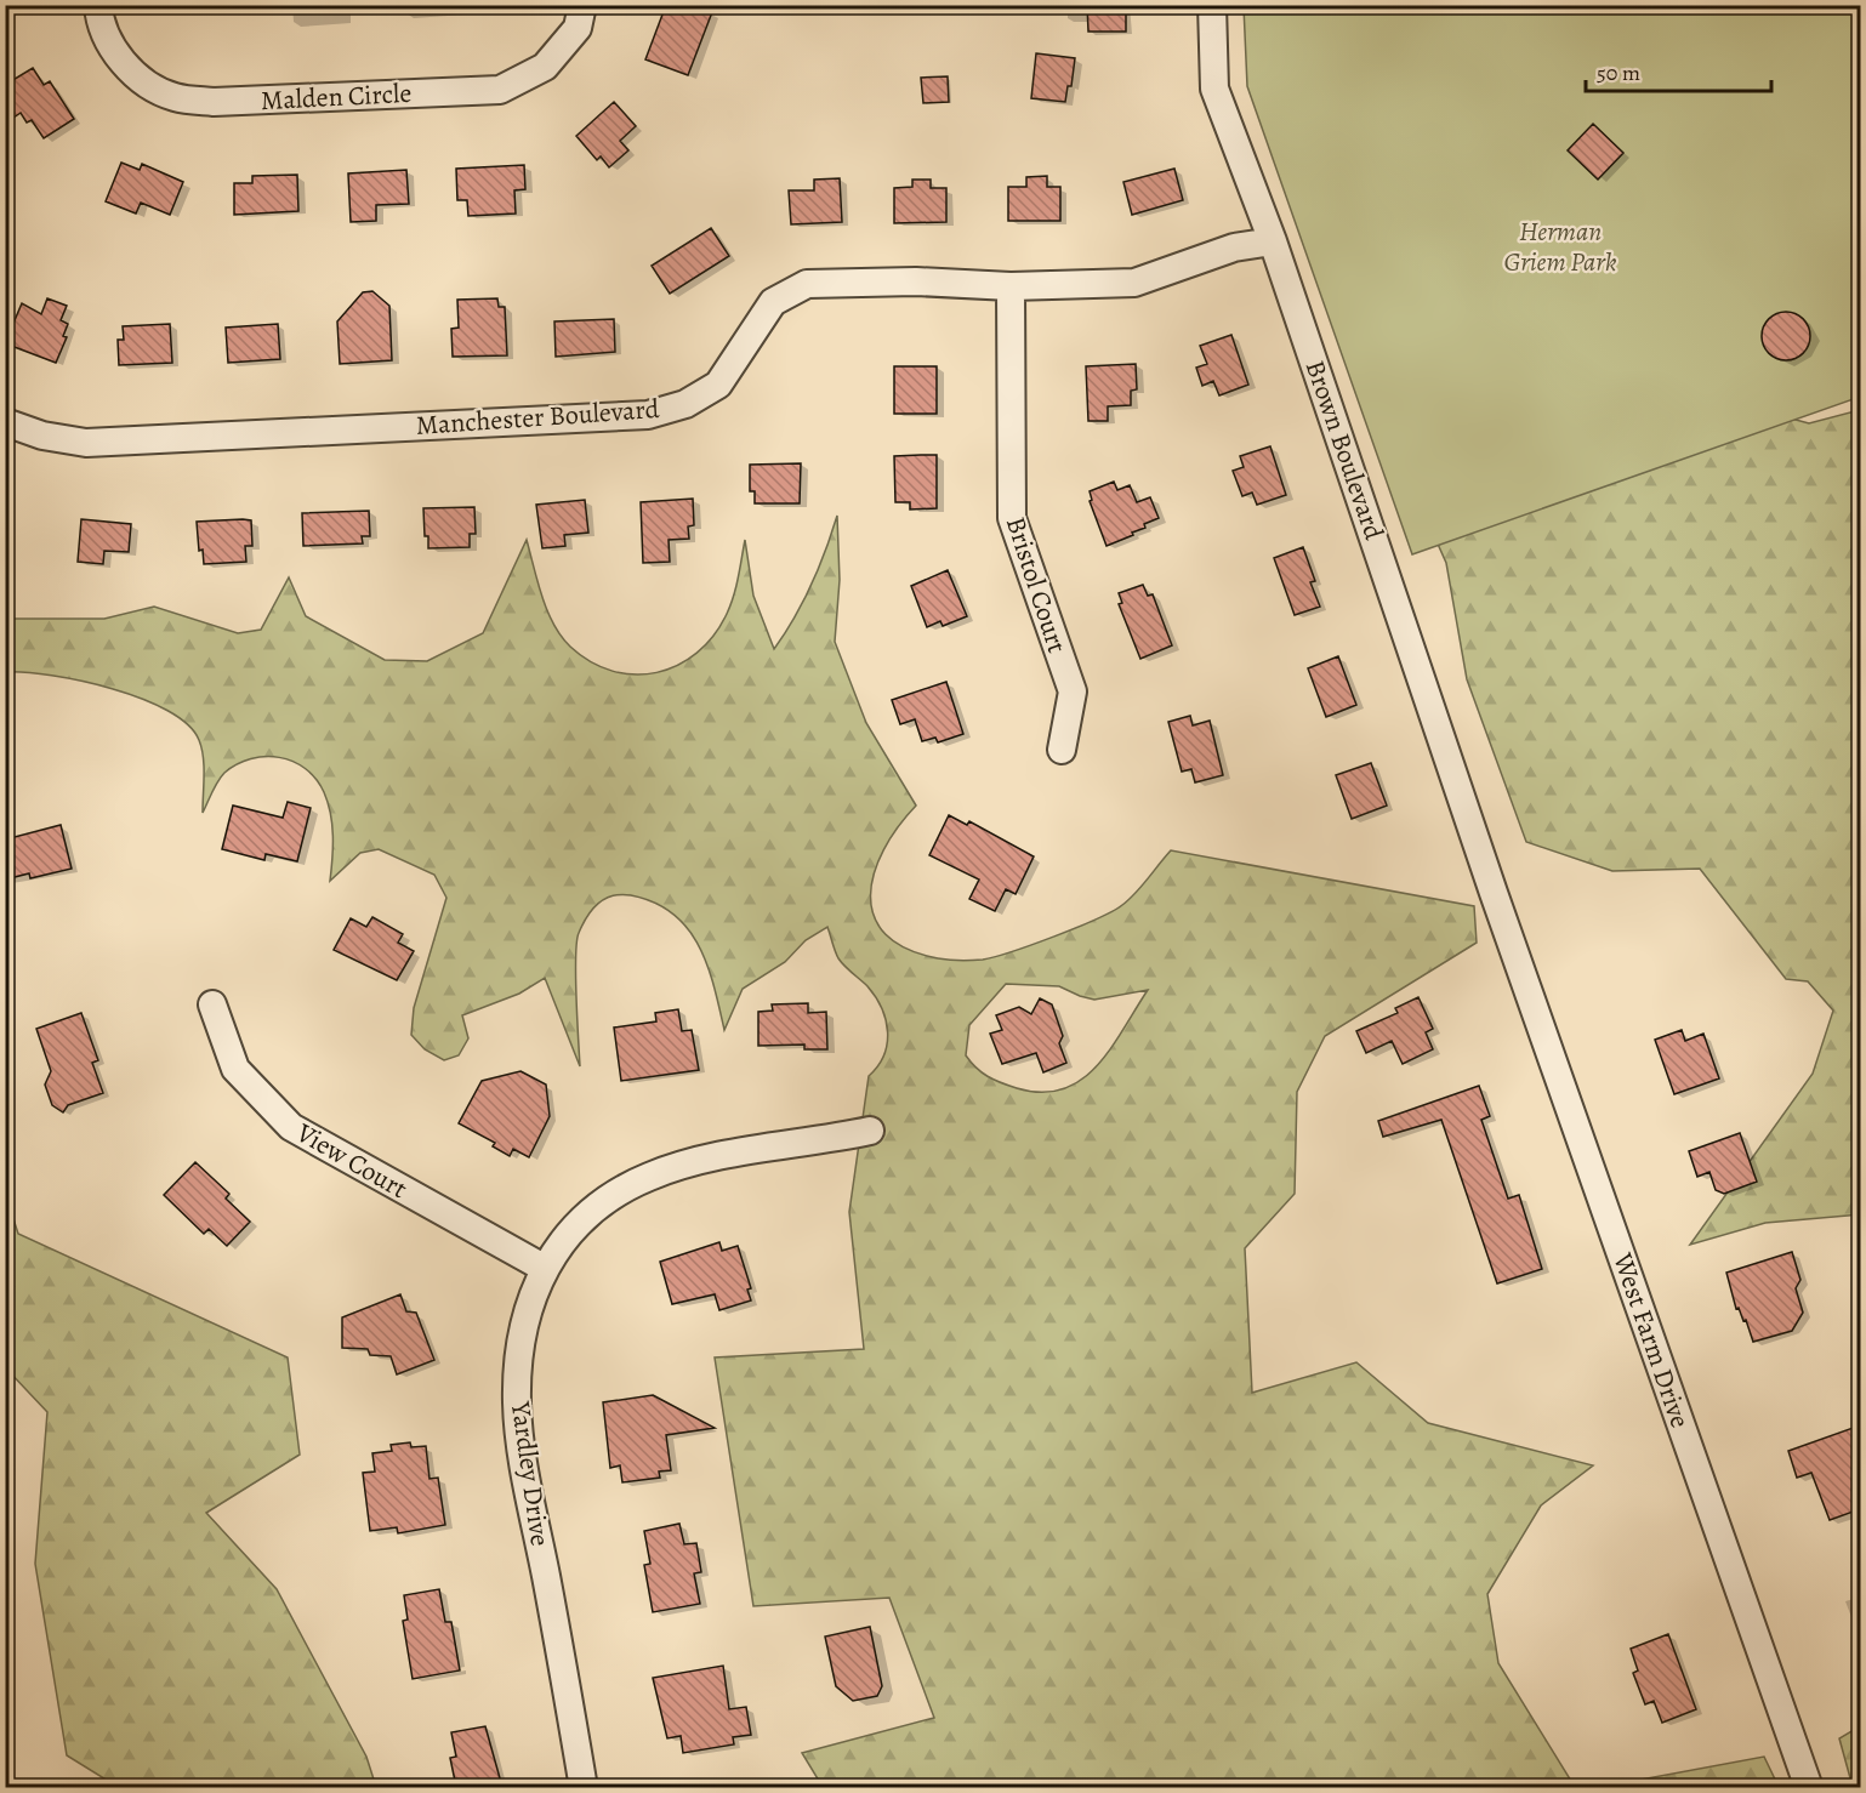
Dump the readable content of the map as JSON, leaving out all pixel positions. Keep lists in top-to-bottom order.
{
  "streets": {
    "street": [
      "Malden Circle",
      "Manchester Boulevard",
      "Brown Boulevard",
      "Bristol Court",
      "View Court",
      "West Farm Drive",
      "Yardley Drive"
    ]
  },
  "crossings": [
    ["Manchester Boulevard", "Brown Boulevard"],
    ["Manchester Boulevard", "Bristol Court"],
    ["Brown Boulevard", "West Farm Drive"],
    ["View Court", "Yardley Drive"]
  ],
  "parks": ["Herman Griem Park"],
  "scale_bar": "50 m"
}
